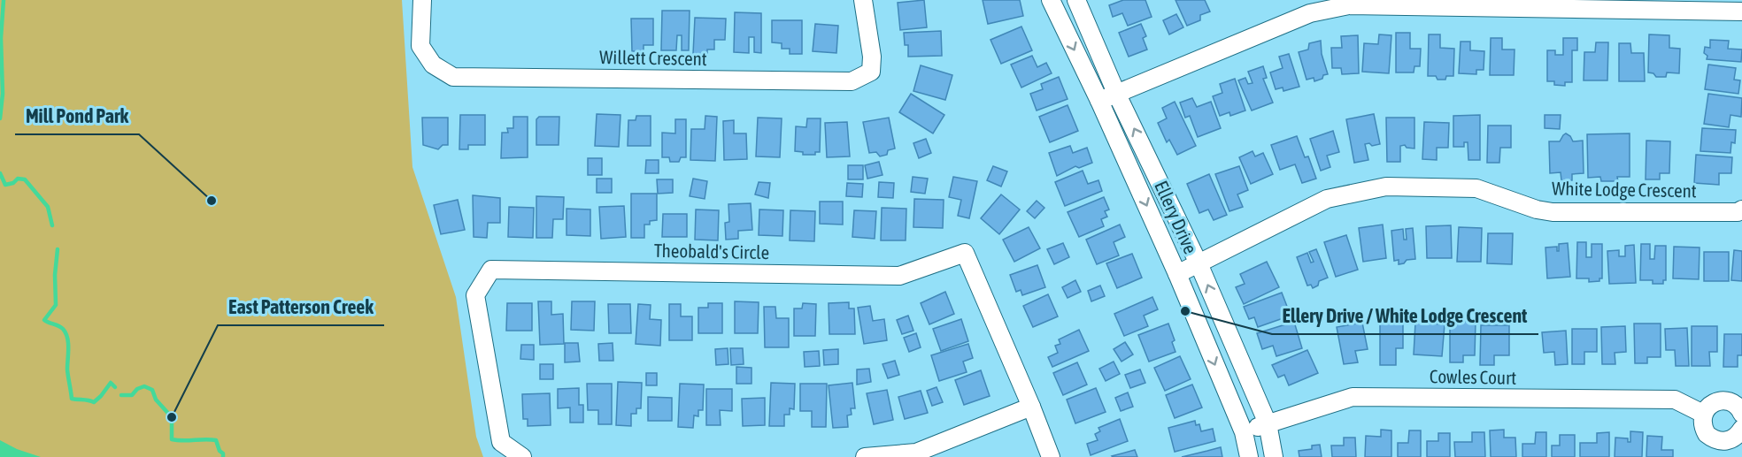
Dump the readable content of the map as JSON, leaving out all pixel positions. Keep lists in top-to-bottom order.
{
  "streets": {
    "street": [
      "Willett Crescent",
      "White Lodge Crescent",
      "Ellery Drive",
      "Theobald's Circle",
      "Cowles Court"
    ]
  },
  "crossings": [
    ["White Lodge Crescent", "Ellery Drive"],
    ["Ellery Drive", "Cowles Court"]
  ],
  "places": ["Mill Pond Park", "Ellery Drive / White Lodge Crescent", "East Patterson Creek"]
}
